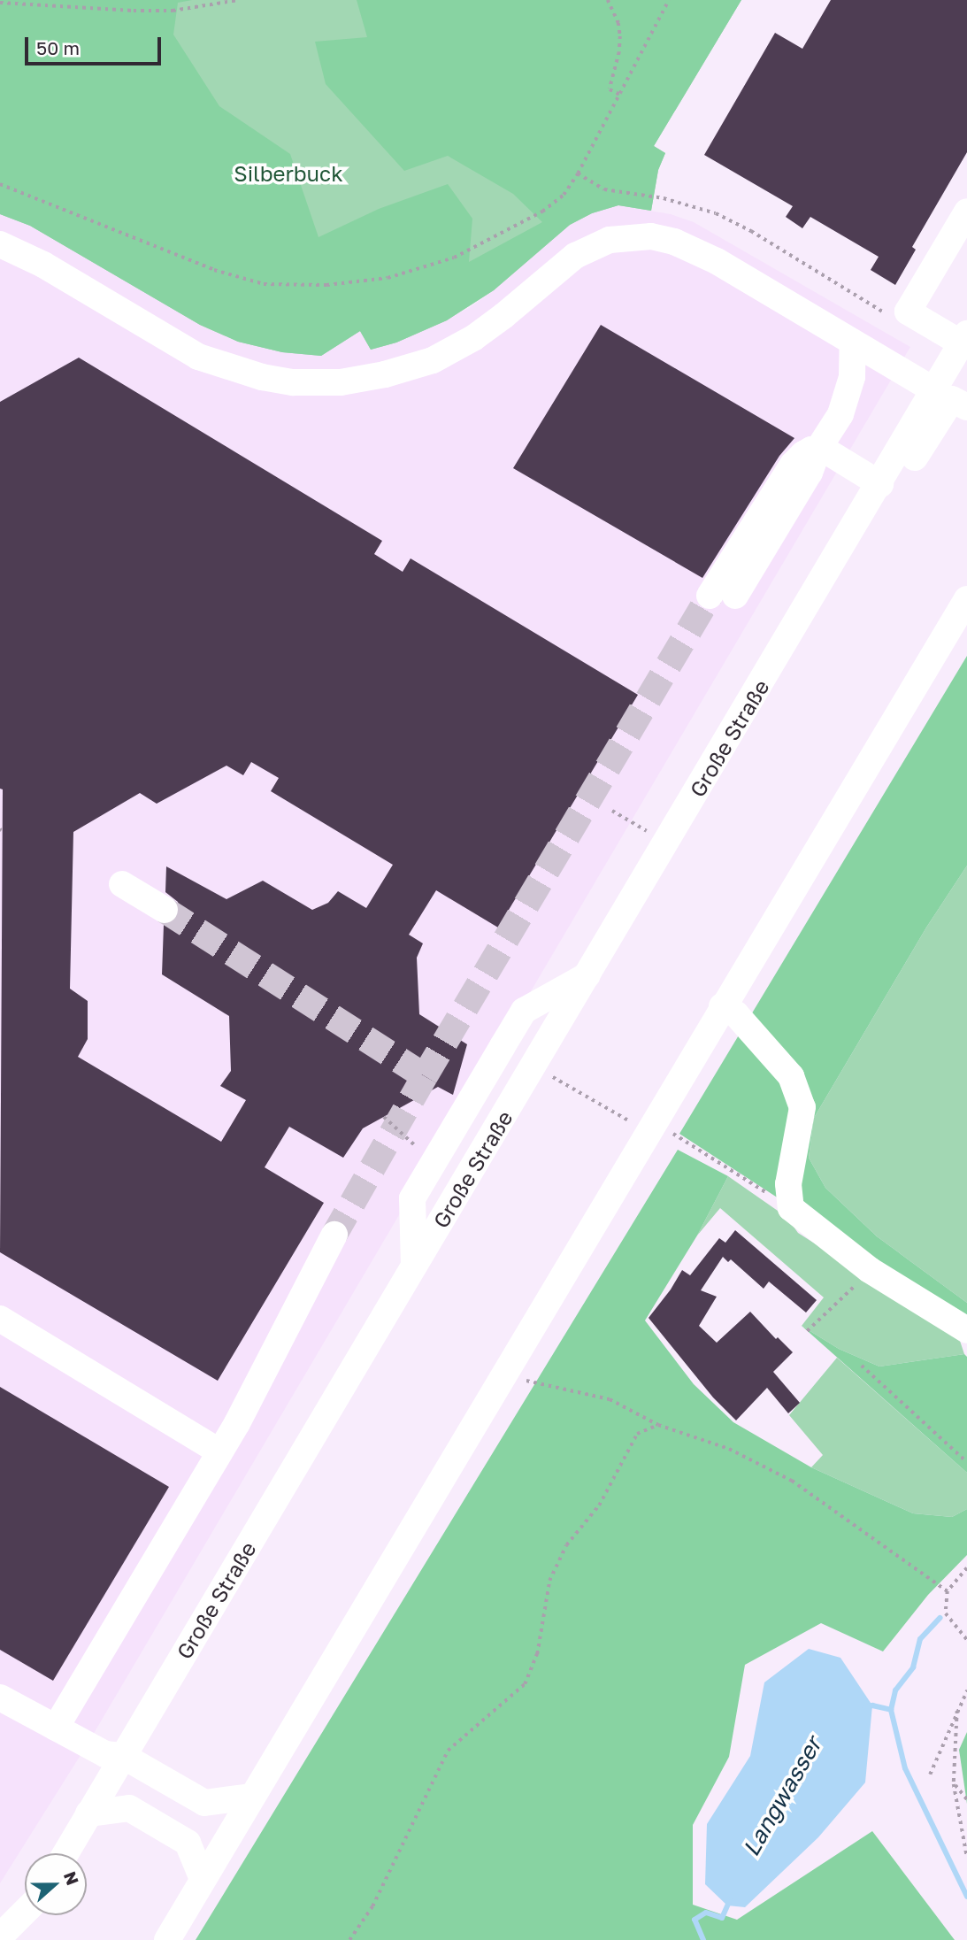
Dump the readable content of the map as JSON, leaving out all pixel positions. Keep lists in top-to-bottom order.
{
  "streets": {
    "lane": ["Große Straße"]
  },
  "water": ["Langwasser"],
  "parks": ["Silberbuck"],
  "scale_bar": "50 m",
  "north": "right"
}
